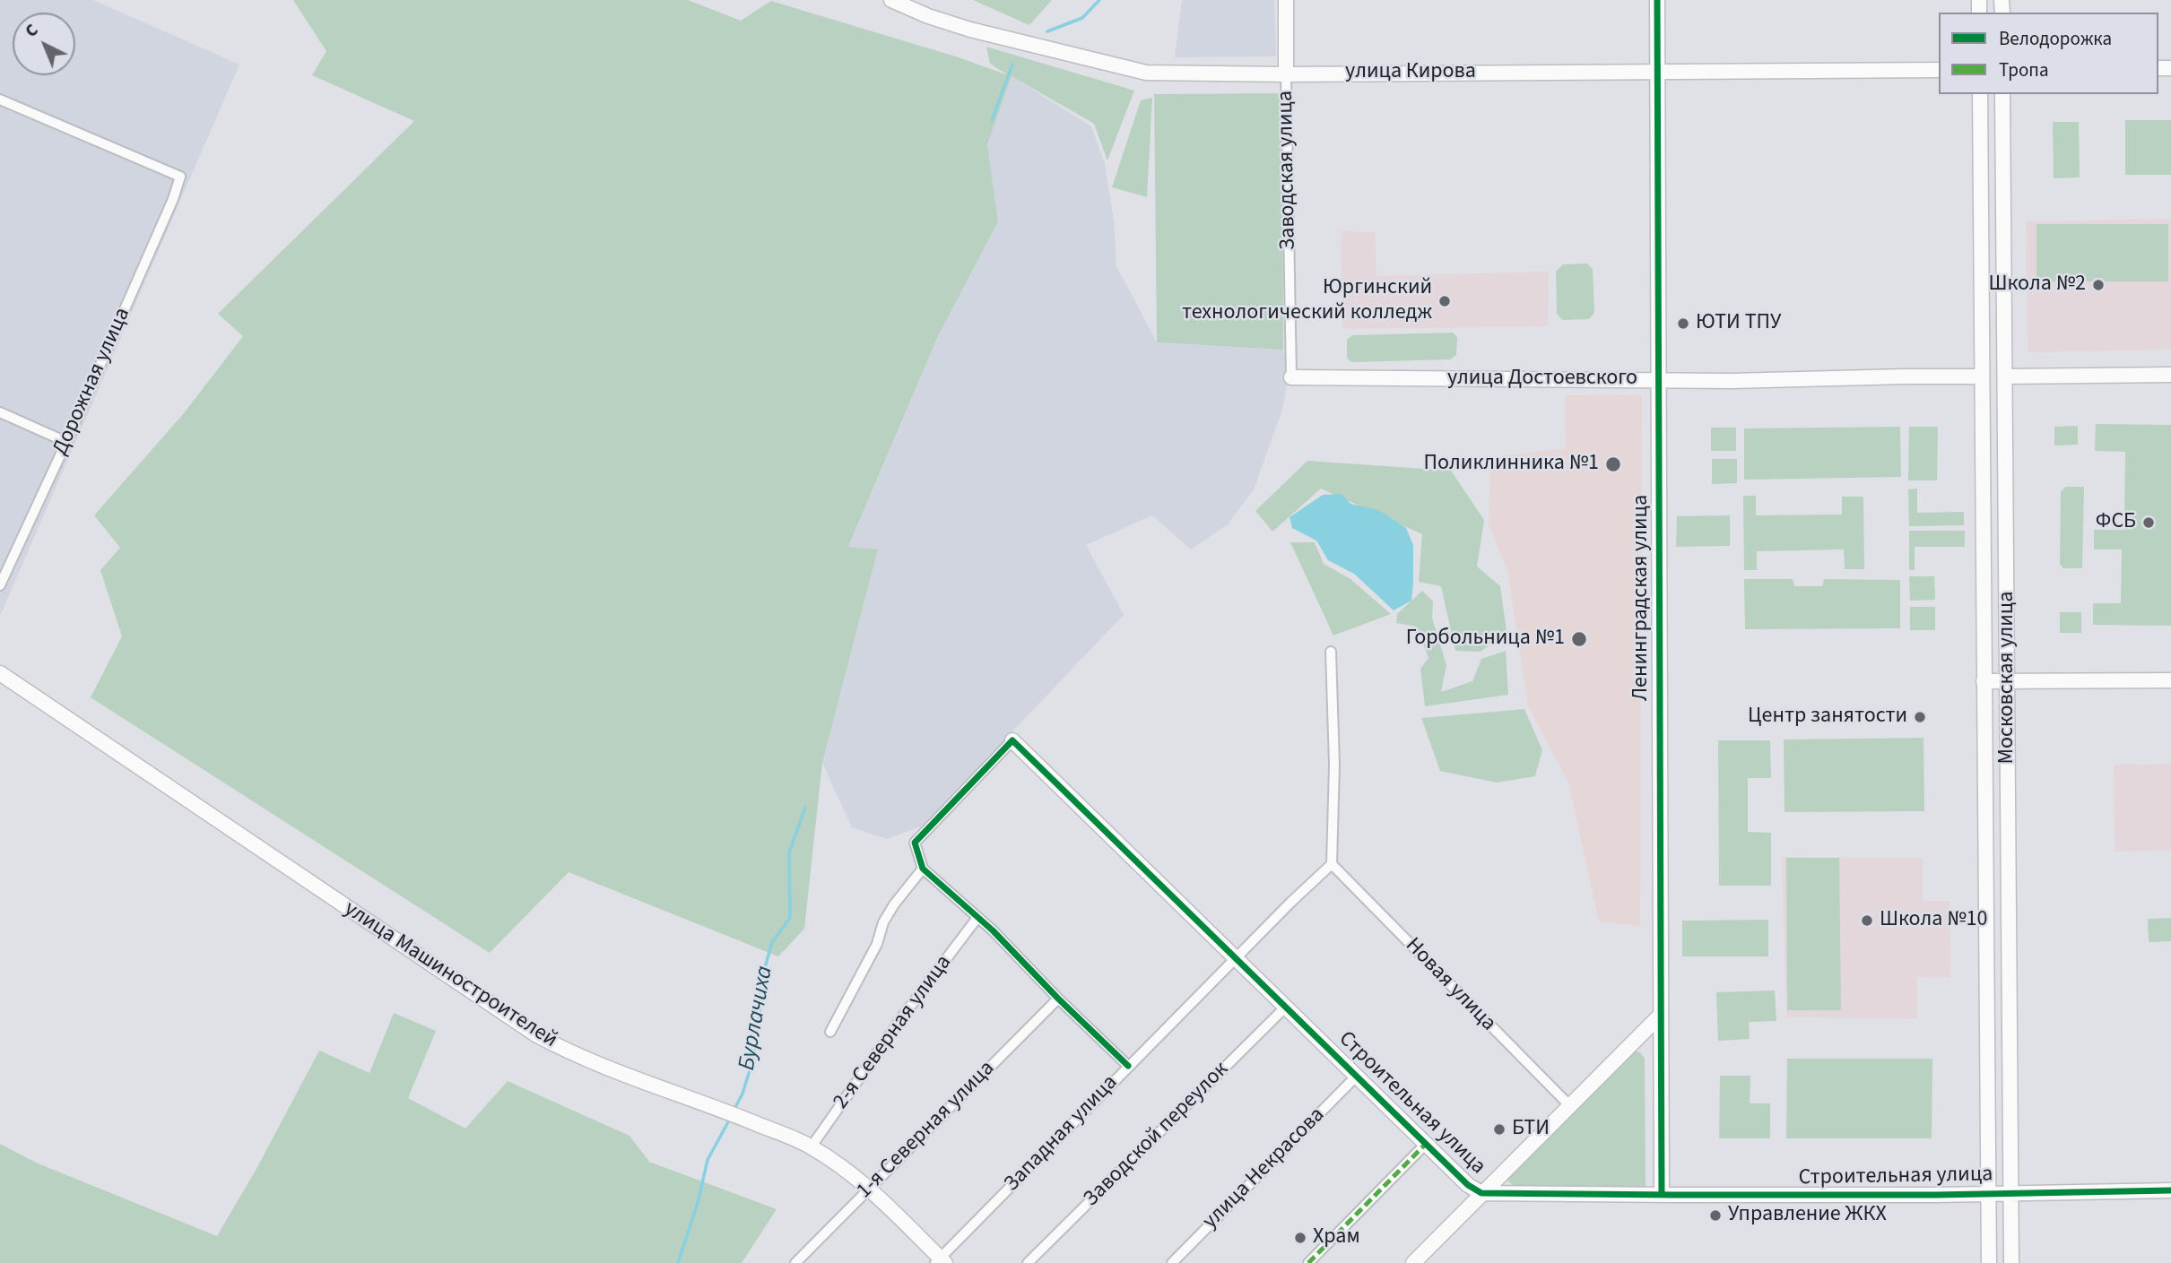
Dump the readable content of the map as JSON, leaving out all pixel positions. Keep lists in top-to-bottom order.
{
  "streets": {
    "street": [
      "улица Кирова",
      "Заводская улица",
      "улица Достоевского",
      "Дорожная улица",
      "Ленинградская улица",
      "Московская улица",
      "улица Машиностроителей",
      "Новая улица",
      "2-я Северная улица",
      "Строительная улица",
      "1-я Северная улица",
      "Западная улица",
      "Заводской переулок",
      "улица Некрасова"
    ]
  },
  "crossings": [
    ["улица Кирова", "Заводская улица"],
    ["улица Кирова", "Ленинградская улица"],
    ["Заводская улица", "улица Достоевского"],
    ["улица Достоевского", "Ленинградская улица"],
    ["улица Достоевского", "Московская улица"],
    ["Ленинградская улица", "Строительная улица"],
    ["Московская улица", "Строительная улица"],
    ["улица Машиностроителей", "2-я Северная улица"],
    ["улица Машиностроителей", "1-я Северная улица"],
    ["улица Машиностроителей", "Западная улица"],
    ["Новая улица", "Западная улица"],
    ["Строительная улица", "Западная улица"],
    ["Строительная улица", "Заводской переулок"],
    ["Строительная улица", "улица Некрасова"]
  ],
  "water": ["Бурлачиха"],
  "places": [
    "Школа №2",
    "Юргинский технологический колледж",
    "ЮТИ ТПУ",
    "Поликлинника №1",
    "ФСБ",
    "Горбольница №1",
    "Центр занятости",
    "Школа №10",
    "БТИ",
    "Управление ЖКХ",
    "Храм"
  ],
  "legend": ["Велодорожка", "Тропа"],
  "north": "top left"
}
